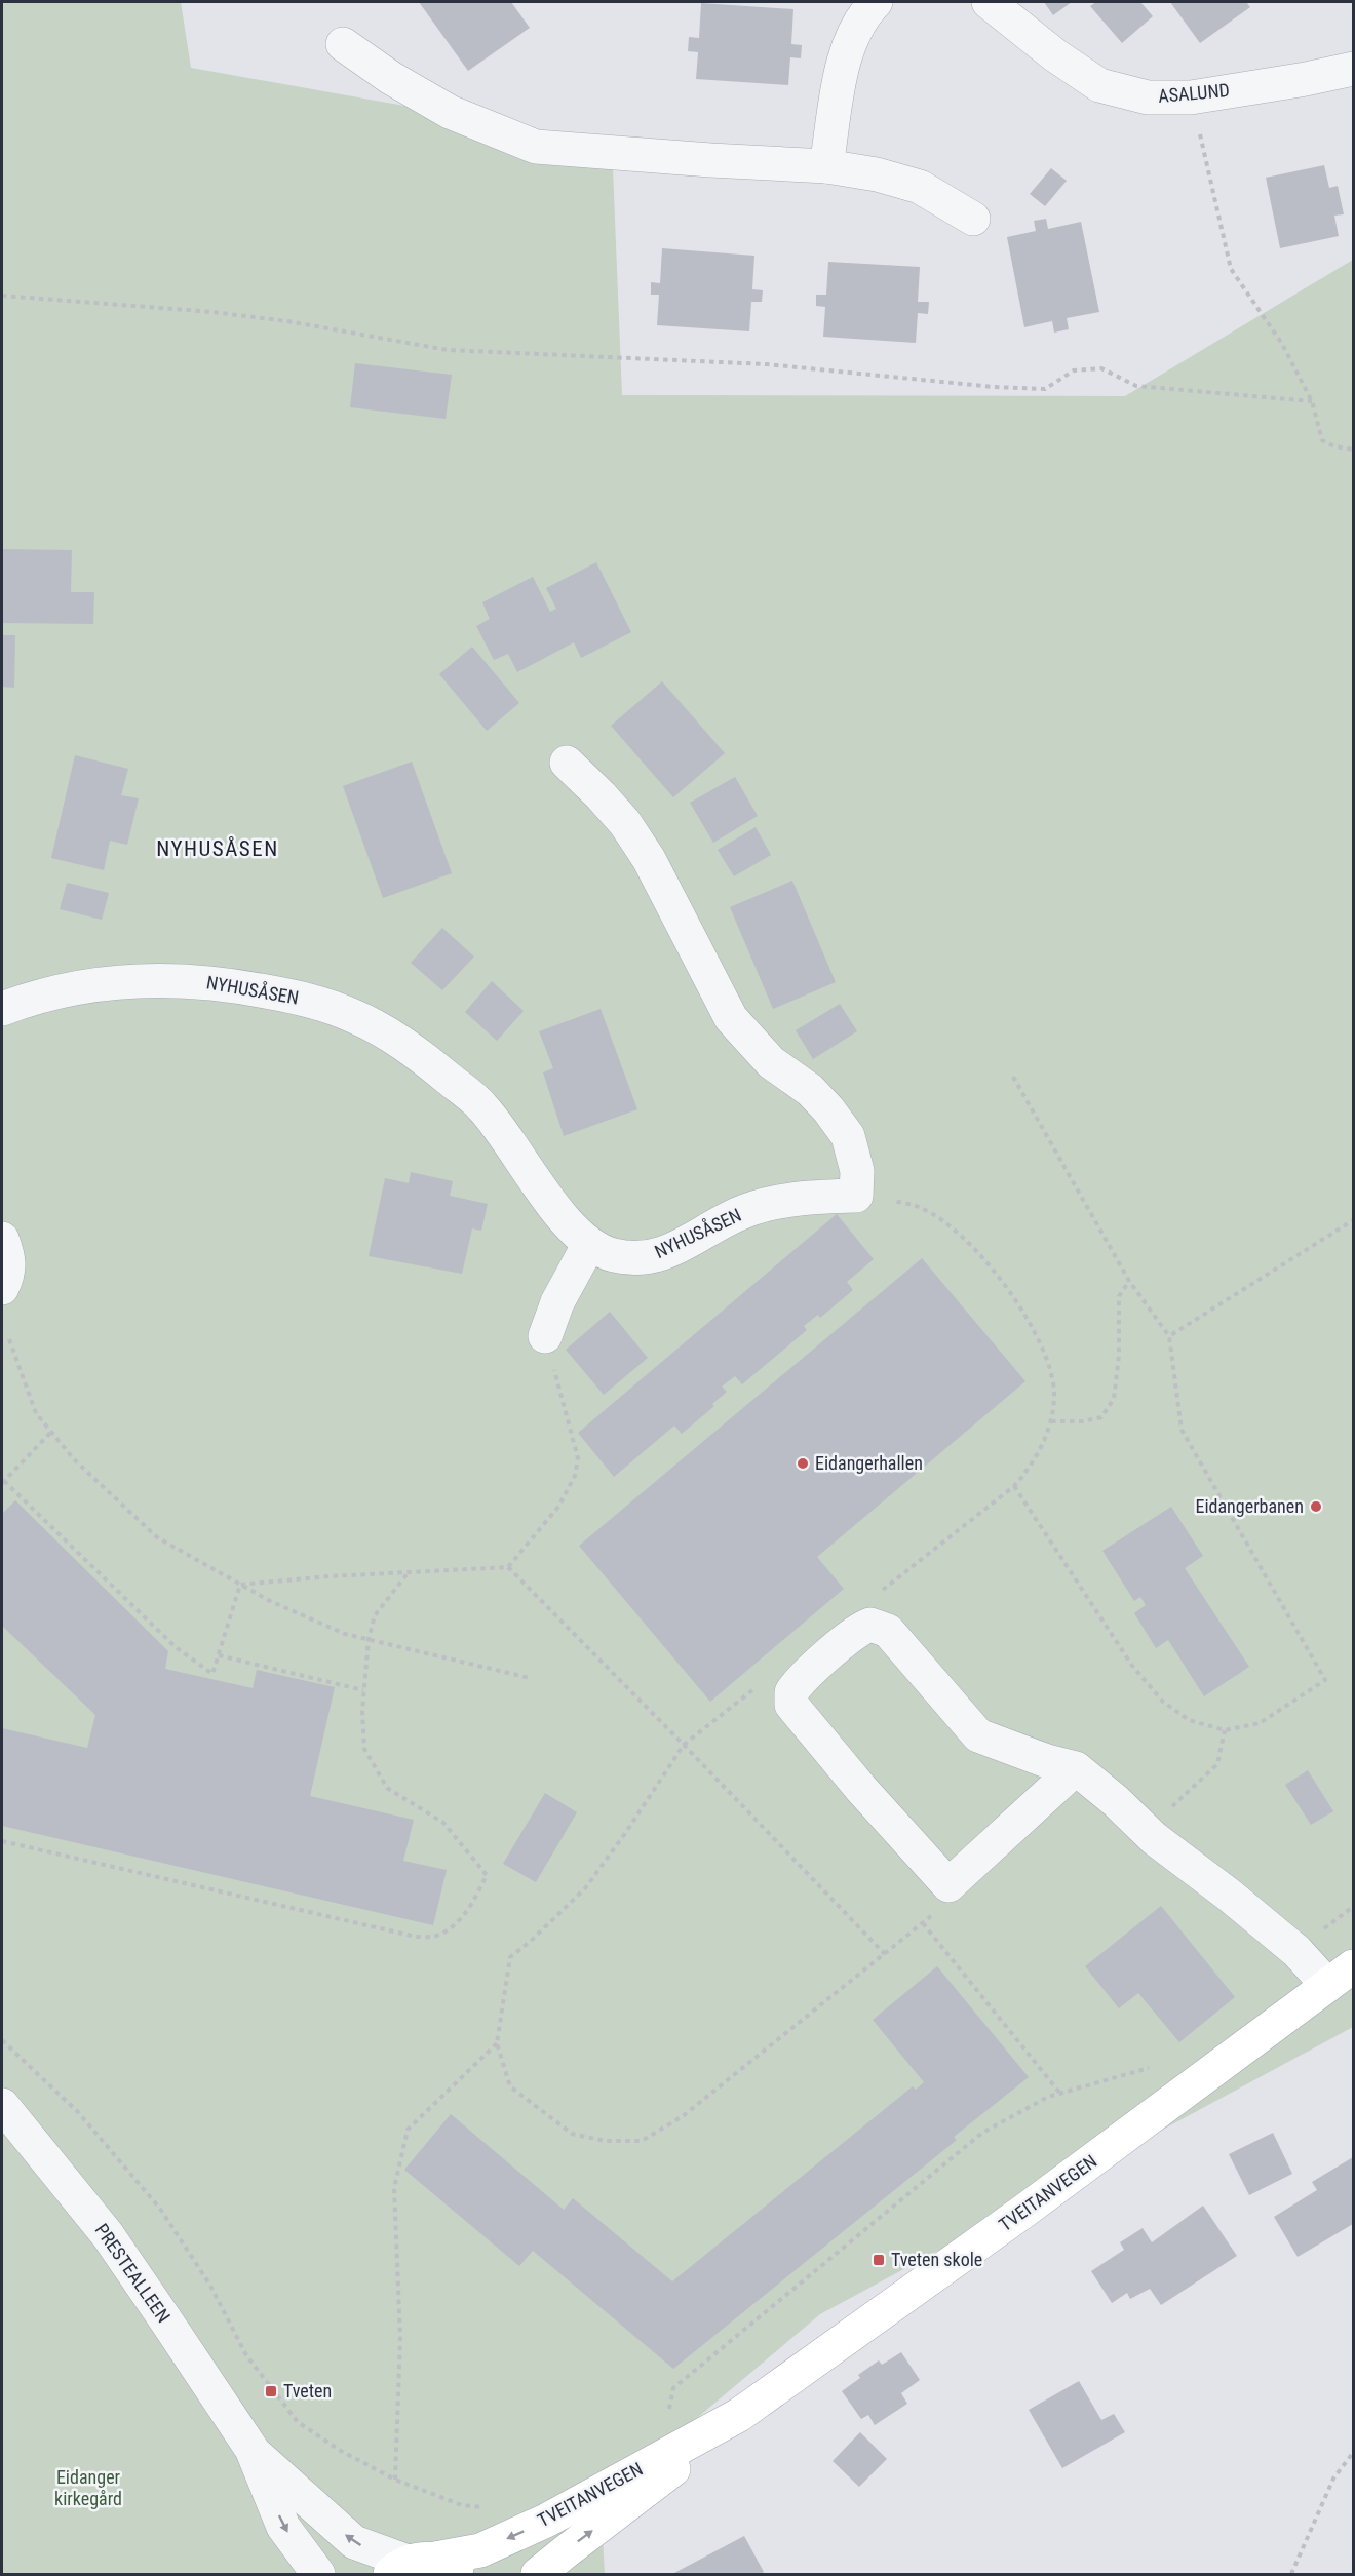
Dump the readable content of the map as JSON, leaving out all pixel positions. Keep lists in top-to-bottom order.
{
  "streets": {
    "main road": ["TVEITANVEGEN"],
    "street": ["ASALUND", "NYHUSÅSEN", "PRESTEALLEEN"]
  },
  "crossings": [
    ["TVEITANVEGEN", "PRESTEALLEEN"]
  ],
  "districts": ["NYHUSÅSEN"],
  "parks": ["Eidanger kirkegård"],
  "places": {
    "other": ["Eidangerhallen", "Eidangerbanen"],
    "transit": ["Tveten skole", "Tveten"]
  }
}
